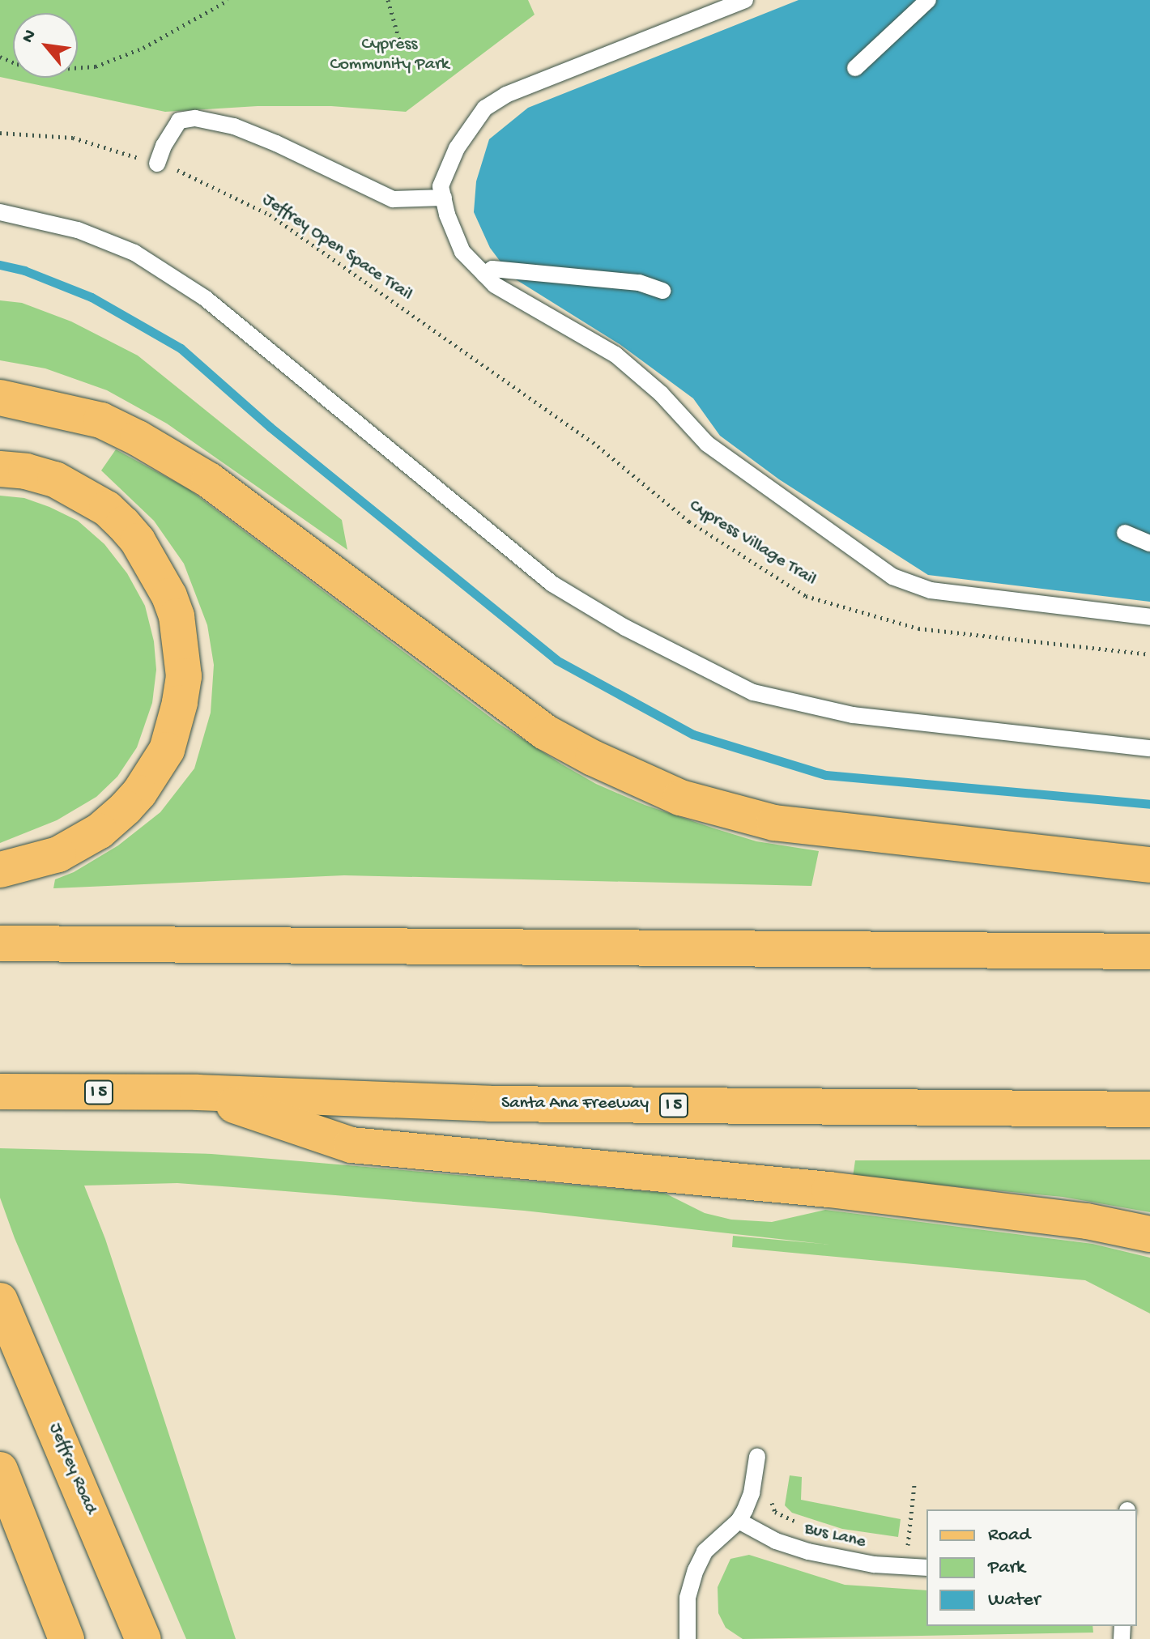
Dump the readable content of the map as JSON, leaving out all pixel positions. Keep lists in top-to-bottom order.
{
  "streets": {
    "main road": ["I 5", "Santa Ana Freeway", "Jeffrey Road"],
    "lane": ["Bus Lane"],
    "path": ["Jeffrey Open Space Trail", "Cypress Village Trail"]
  },
  "crossings": [
    ["Jeffrey Open Space Trail", "Cypress Village Trail"]
  ],
  "parks": ["Cypress Community Park"],
  "legend": ["Road", "Park", "Water"],
  "north": "top left"
}
